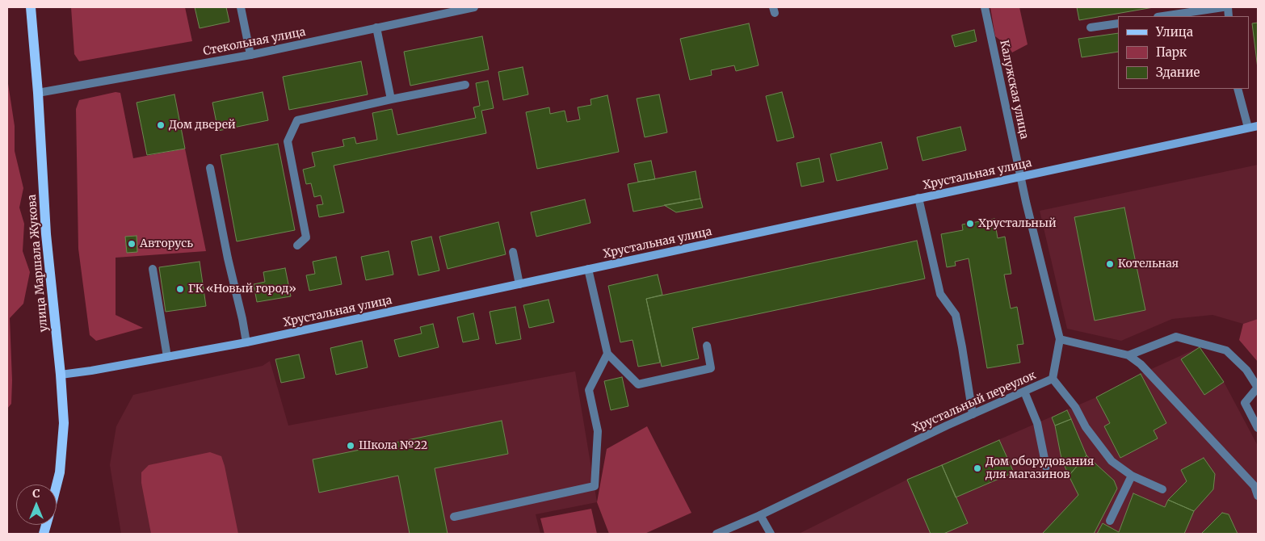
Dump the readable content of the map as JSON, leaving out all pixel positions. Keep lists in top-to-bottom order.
{
  "streets": {
    "main road": ["улица Маршала Жукова"],
    "street": [
      "Стекольная улица",
      "Калужская улица",
      "Хрустальная улица",
      "Хрустальный переулок"
    ]
  },
  "crossings": [
    ["Стекольная улица", "улица Маршала Жукова"],
    ["Калужская улица", "Хрустальная улица"],
    ["Калужская улица", "Хрустальный переулок"],
    ["Хрустальная улица", "улица Маршала Жукова"],
    ["Хрустальная улица", "Хрустальный переулок"]
  ],
  "places": [
    "Дом дверей",
    "Хрустальный",
    "Авторусь",
    "Котельная",
    "ГК «Новый город»",
    "Школа №22",
    "Дом оборудования для магазинов"
  ],
  "legend": ["Улица", "Парк", "Здание"],
  "north": "top"
}
